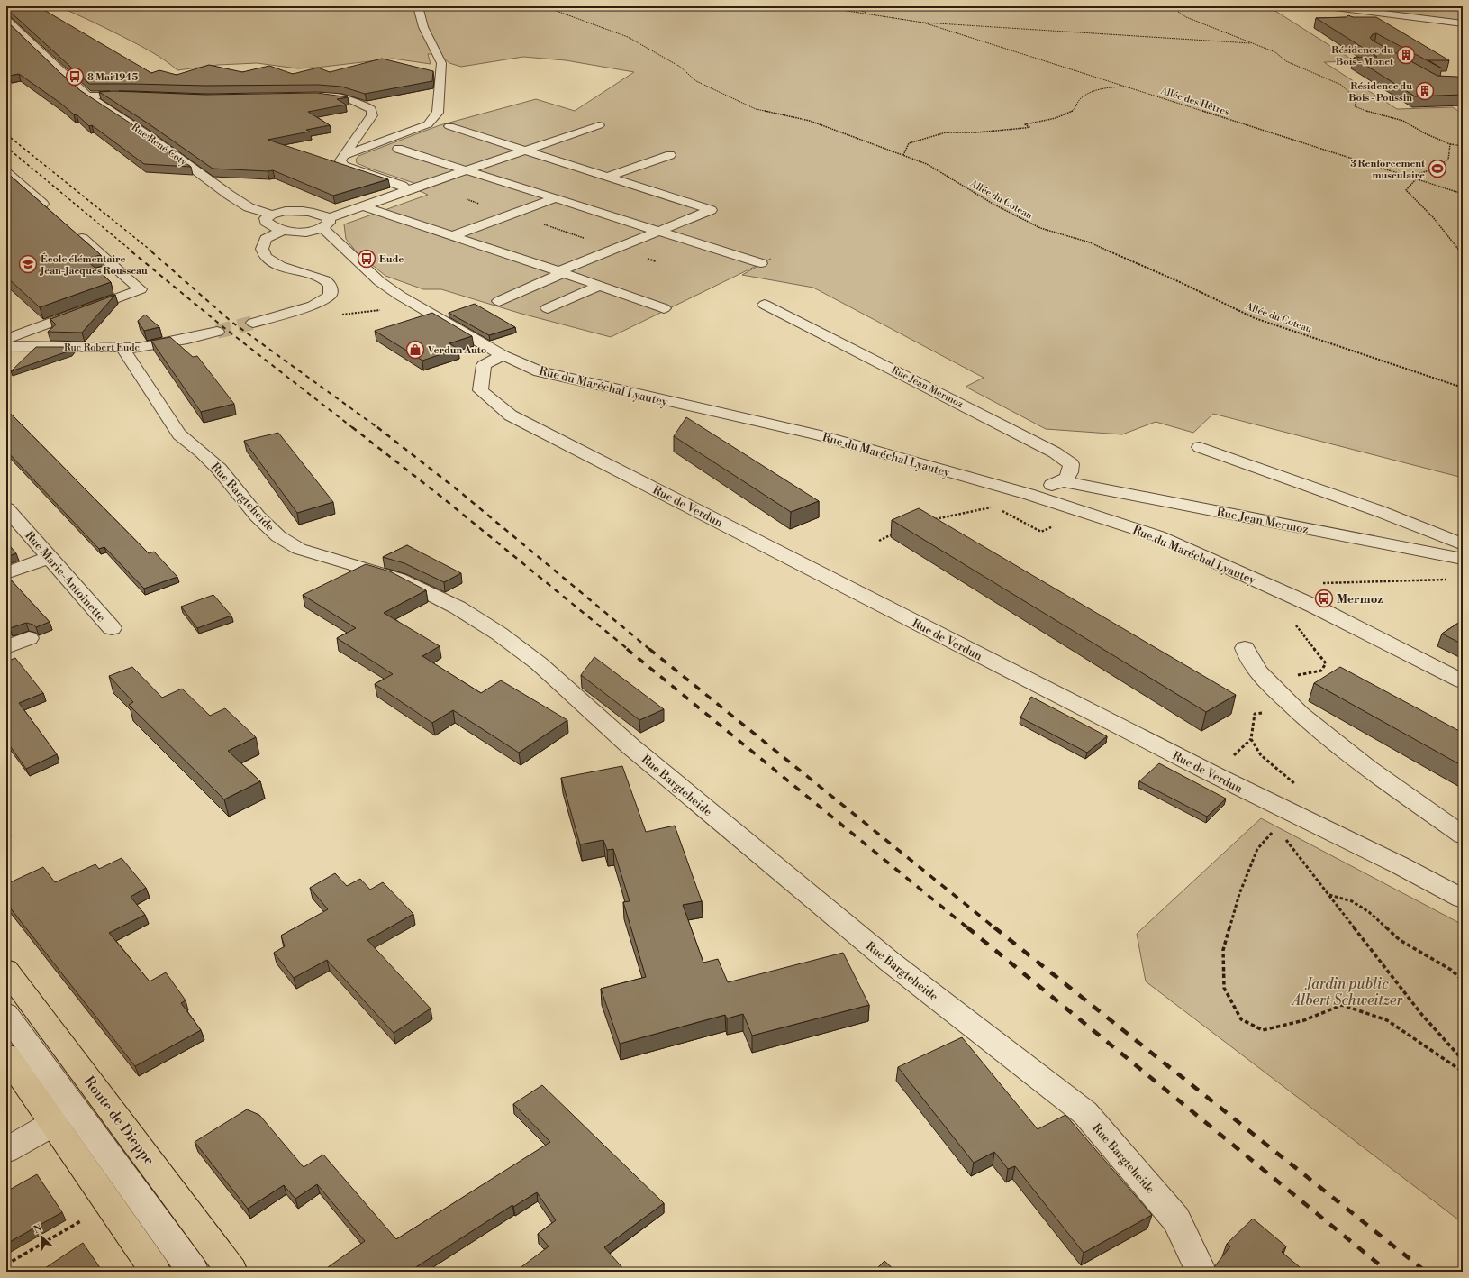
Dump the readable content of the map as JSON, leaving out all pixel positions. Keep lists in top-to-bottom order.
{
  "streets": {
    "main road": ["Route de Dieppe"],
    "street": [
      "Rue René Coty",
      "Rue Robert Eude",
      "Rue du Maréchal Lyautey",
      "Rue Jean Mermoz",
      "Rue Bargteheide",
      "Rue de Verdun",
      "Rue Marie-Antoinette"
    ],
    "path": ["Allée des Hêtres", "Allée du Coteau"]
  },
  "crossings": [
    ["Rue Robert Eude", "Rue Bargteheide"],
    ["Rue du Maréchal Lyautey", "Rue de Verdun"]
  ],
  "parks": ["Jardin public Albert Schweitzer"],
  "places": {
    "building": ["Résidence du Bois - Monet", "Résidence du Bois - Poussin"],
    "bus stop": ["8 Mai 1945", "Eude", "Mermoz"],
    "sports": ["3 Renforcement musculaire"],
    "school or university": ["École élémentaire Jean-Jacques Rousseau"],
    "shop": ["Verdun Auto"]
  },
  "north": "top left"
}
